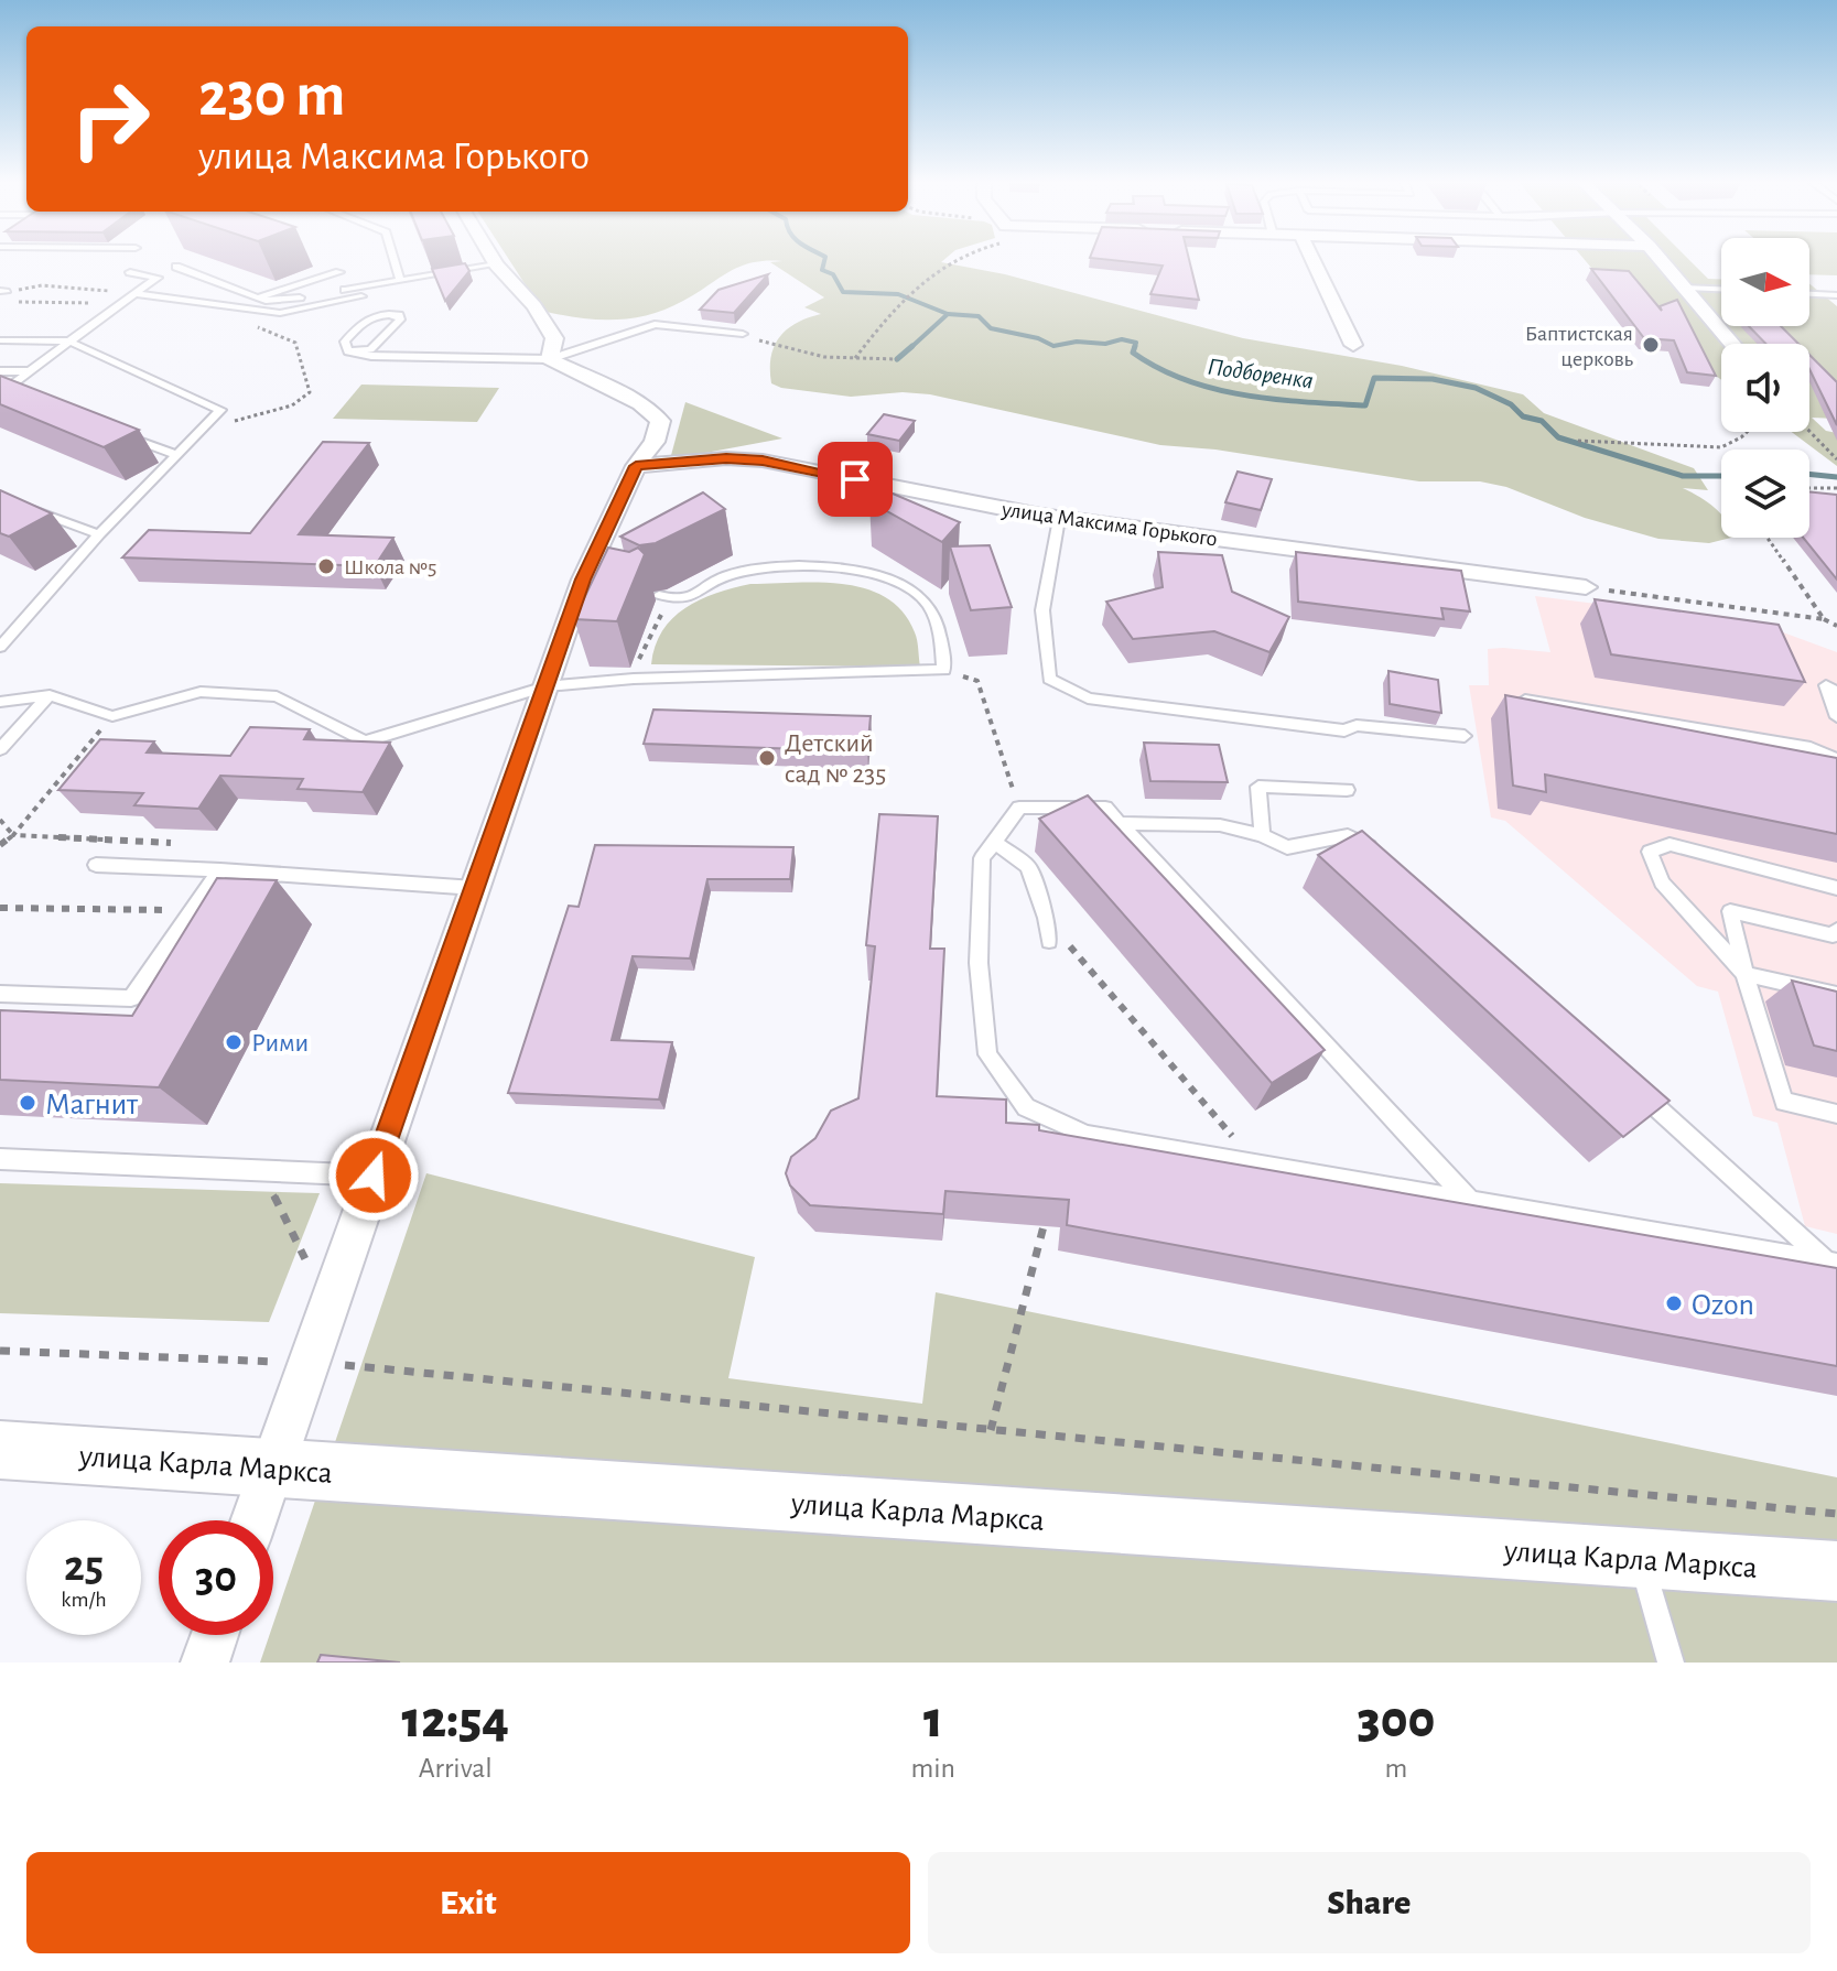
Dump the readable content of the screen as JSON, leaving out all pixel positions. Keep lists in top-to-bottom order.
{
  "streets": {
    "street": ["улица Максима Горького", "улица Карла Маркса"]
  },
  "water": ["Подборенка"],
  "places": [
    "Баптистская церковь",
    "Школа №5",
    "Детский сад № 235",
    "Рими",
    "Магнит",
    "Ozon"
  ],
  "north": "right",
  "page": {
    "turn": ["230 m", "улица Максима Горького"],
    "speed": "25 km/h",
    "limit": "30",
    "eta": [
      "12:54",
      "Arrival",
      "1",
      "min",
      "300",
      "m"
    ],
    "buttons": ["Exit", "Share"]
  }
}
